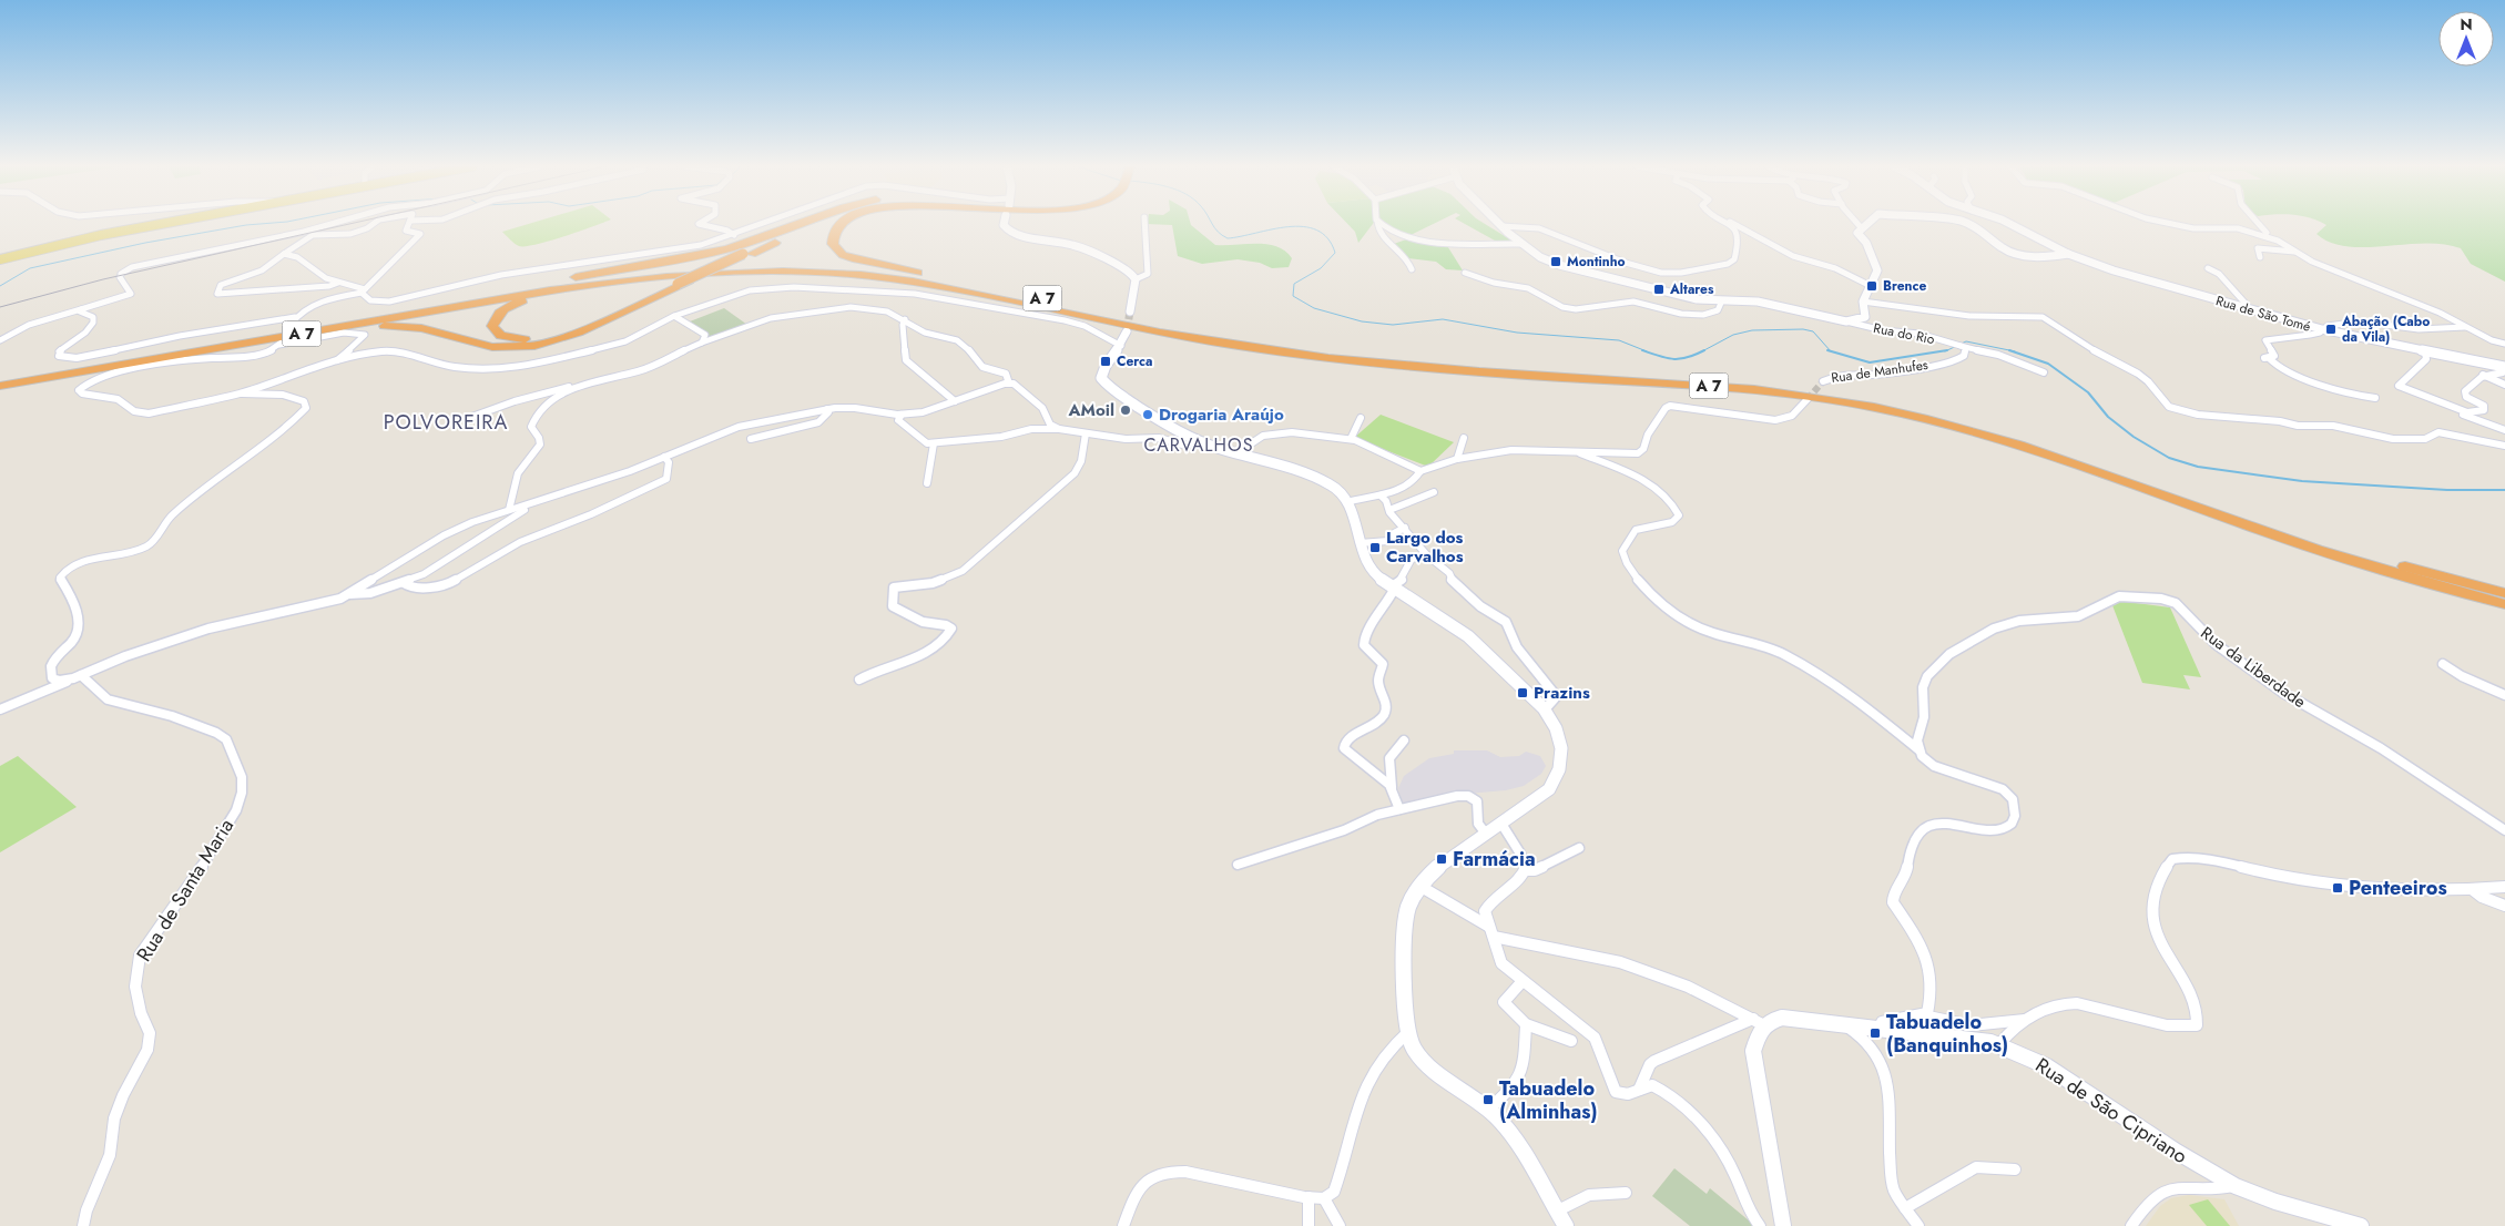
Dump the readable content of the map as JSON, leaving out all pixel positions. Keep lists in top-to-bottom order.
{
  "streets": {
    "highway": ["A 7"],
    "main road": ["Rua de São Tomé", "Rua de São Cipriano"],
    "street": [
      "Rua do Rio",
      "Rua de Manhufes",
      "Rua da Liberdade",
      "Rua de Santa Maria"
    ]
  },
  "crossings": [
    ["Rua do Rio", "Rua de Manhufes"]
  ],
  "districts": ["POLVOREIRA", "CARVALHOS"],
  "places": {
    "transit": [
      "Montinho",
      "Brence",
      "Altares",
      "Abação (Cabo da Vila)",
      "Cerca",
      "Largo dos Carvalhos",
      "Prazins",
      "Farmácia",
      "Penteeiros",
      "Tabuadelo (Banquinhos)",
      "Tabuadelo (Alminhas)"
    ],
    "other": ["AMoil", "Drogaria Araújo"]
  },
  "north": "top"
}
